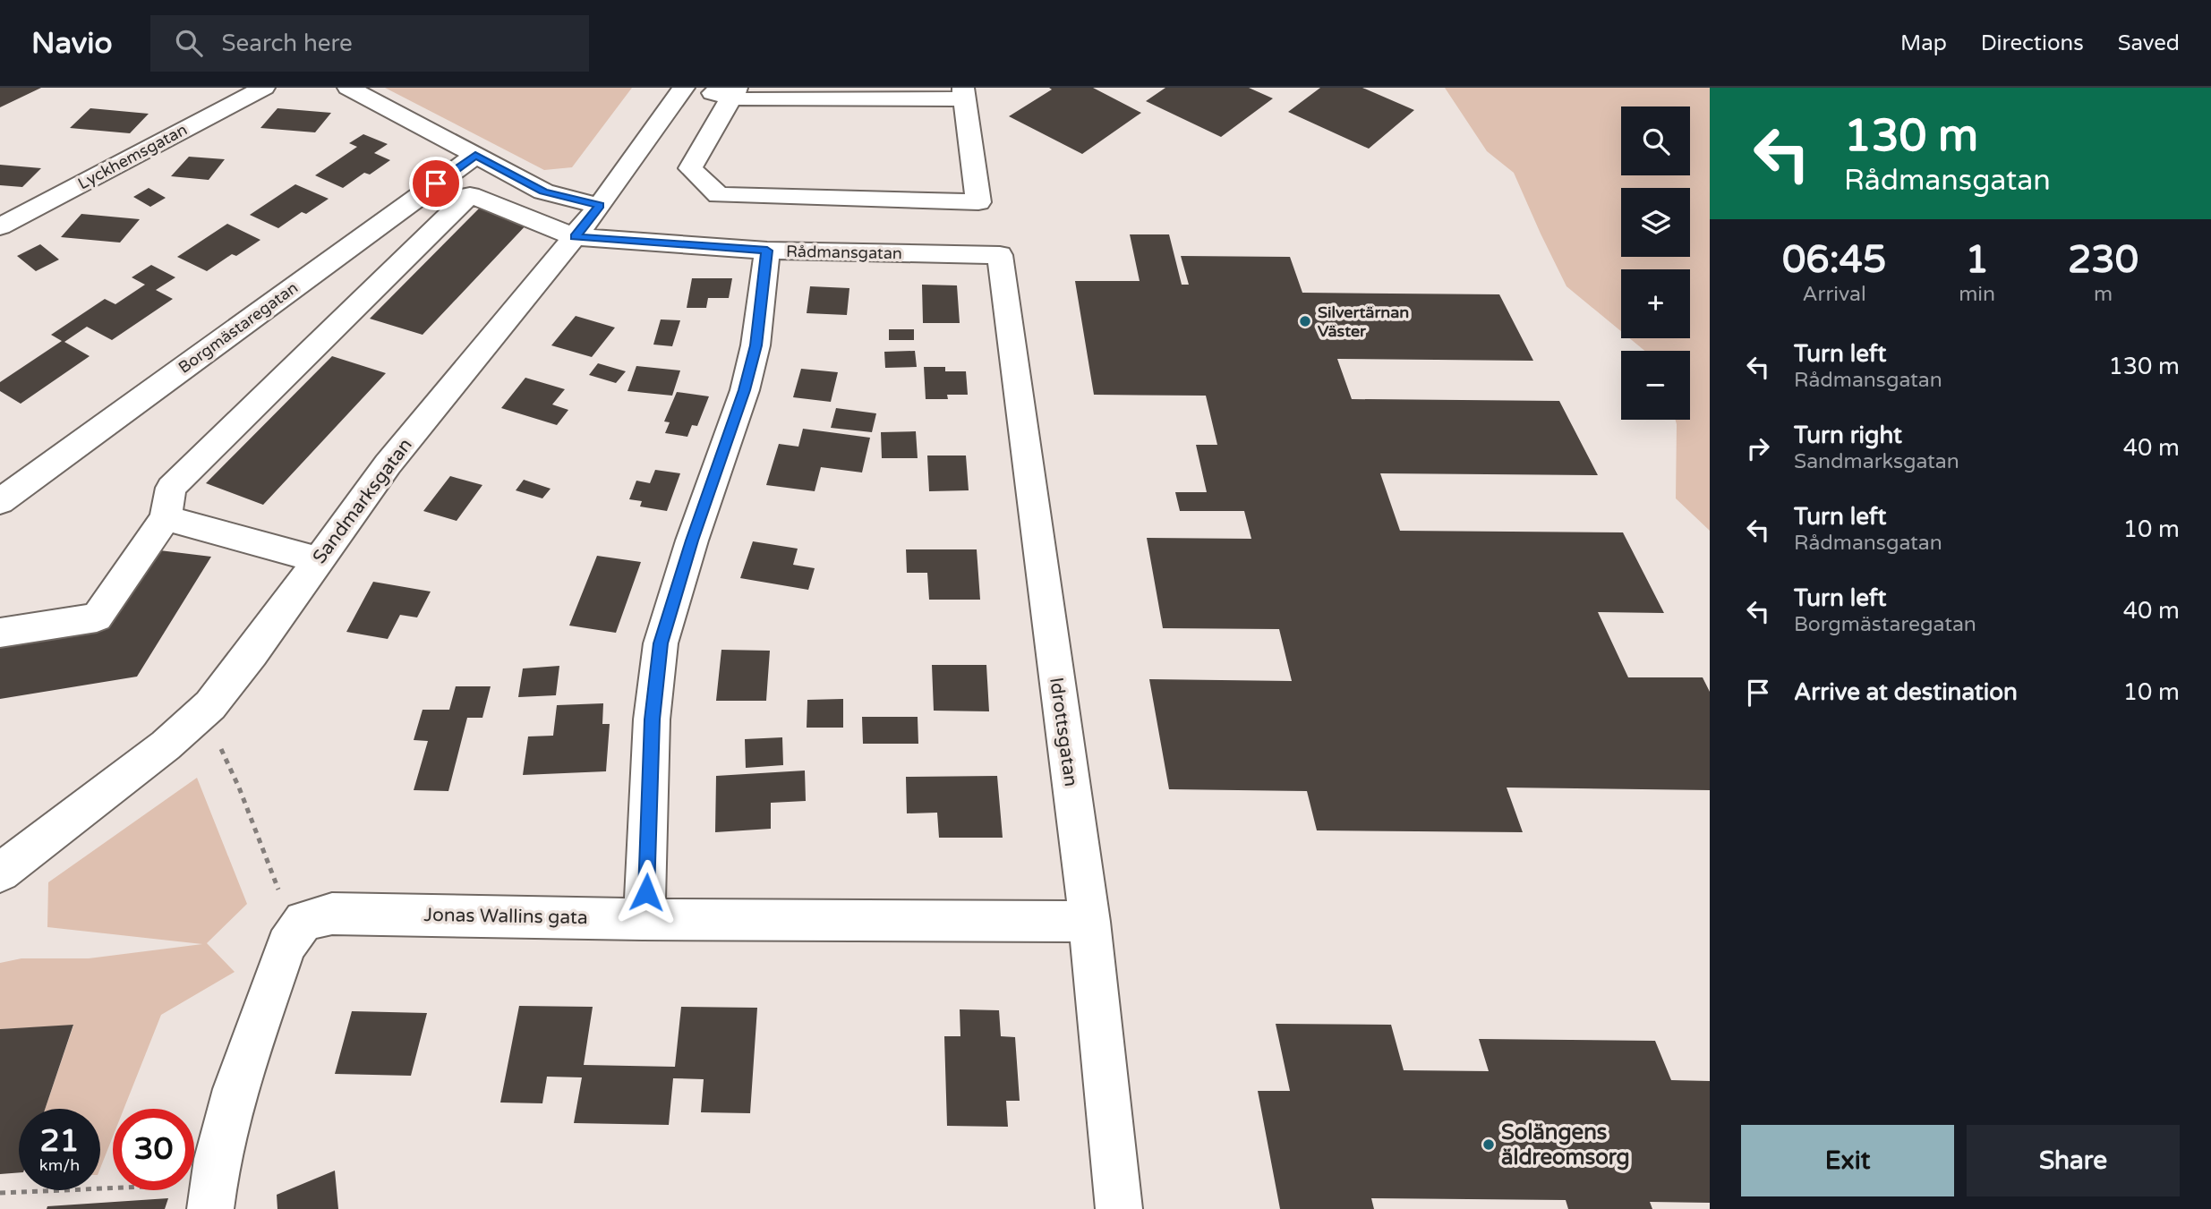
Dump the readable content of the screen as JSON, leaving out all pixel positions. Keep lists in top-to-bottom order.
{
  "streets": {
    "street": [
      "Lyckhemsgatan",
      "Rådmansgatan",
      "Borgmästaregatan",
      "Sandmarksgatan",
      "Idrottsgatan",
      "Jonas Wallins gata"
    ]
  },
  "crossings": [
    ["Rådmansgatan", "Sandmarksgatan"],
    ["Rådmansgatan", "Idrottsgatan"],
    ["Idrottsgatan", "Jonas Wallins gata"]
  ],
  "places": ["Silvertärnan Väster", "Solängens äldreomsorg"],
  "page": {
    "header": "Navio",
    "search": "Search here",
    "nav": ["Map", "Directions", "Saved"],
    "turn": ["130 m", "Rådmansgatan"],
    "map_buttons": ["+", "−"],
    "eta": [
      "06:45",
      "Arrival",
      "1",
      "min",
      "230",
      "m"
    ],
    "list": [
      {
        "name": "Turn left",
        "note": "Rådmansgatan",
        "value": "130 m"
      },
      {
        "name": "Turn right",
        "note": "Sandmarksgatan",
        "value": "40 m"
      },
      {
        "name": "Turn left",
        "note": "Rådmansgatan",
        "value": "10 m"
      },
      {
        "name": "Turn left",
        "note": "Borgmästaregatan",
        "value": "40 m"
      },
      {
        "name": "Arrive at destination",
        "value": "10 m"
      }
    ],
    "speed": "21 km/h",
    "limit": "30",
    "buttons": ["Exit", "Share"]
  }
}
